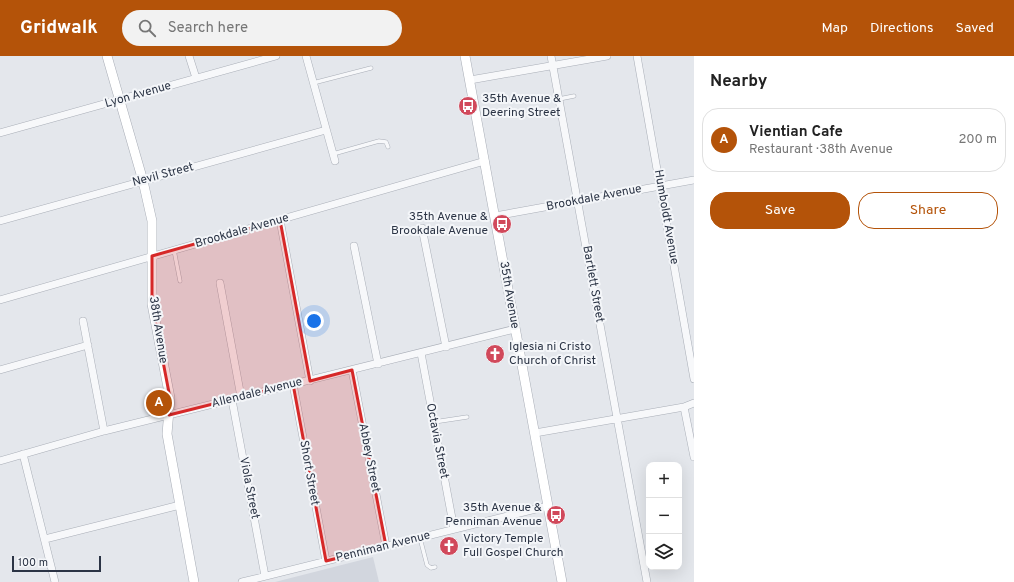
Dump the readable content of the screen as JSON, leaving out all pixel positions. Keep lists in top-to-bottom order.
{
  "streets": {
    "street": [
      "Lyon Avenue",
      "Nevil Street",
      "Brookdale Avenue",
      "Humboldt Avenue",
      "Bartlett Street",
      "35th Avenue",
      "38th Avenue",
      "Allendale Avenue",
      "Octavia Street",
      "Abbey Street",
      "Short Street",
      "Viola Street",
      "Penniman Avenue"
    ]
  },
  "crossings": [
    ["Lyon Avenue", "38th Avenue"],
    ["Nevil Street", "38th Avenue"],
    ["Brookdale Avenue", "Humboldt Avenue"],
    ["Brookdale Avenue", "Bartlett Street"],
    ["Brookdale Avenue", "35th Avenue"],
    ["Brookdale Avenue", "38th Avenue"],
    ["35th Avenue", "Allendale Avenue"],
    ["35th Avenue", "Penniman Avenue"],
    ["38th Avenue", "Allendale Avenue"],
    ["Allendale Avenue", "Octavia Street"],
    ["Allendale Avenue", "Abbey Street"],
    ["Allendale Avenue", "Short Street"],
    ["Allendale Avenue", "Viola Street"],
    ["Octavia Street", "Penniman Avenue"],
    ["Abbey Street", "Penniman Avenue"],
    ["Short Street", "Penniman Avenue"],
    ["Viola Street", "Penniman Avenue"]
  ],
  "places": {
    "bus stop": ["35th Avenue & Deering Street", "35th Avenue & Brookdale Avenue", "35th Avenue & Penniman Avenue"],
    "church": ["Iglesia ni Cristo Church of Christ", "Victory Temple Full Gospel Church"]
  },
  "scale_bar": "100 m",
  "page": {
    "header": "Gridwalk",
    "search": "Search here",
    "nav": ["Map", "Directions", "Saved"],
    "heading": "Nearby",
    "list": [
      {
        "mark": "A",
        "name": "Vientian Cafe",
        "note": "Restaurant · 38th Avenue",
        "value": "200 m"
      }
    ],
    "buttons": ["Save", "Share"],
    "pins": "A",
    "map_buttons": ["+", "−"],
    "scale": "100 m"
  }
}
